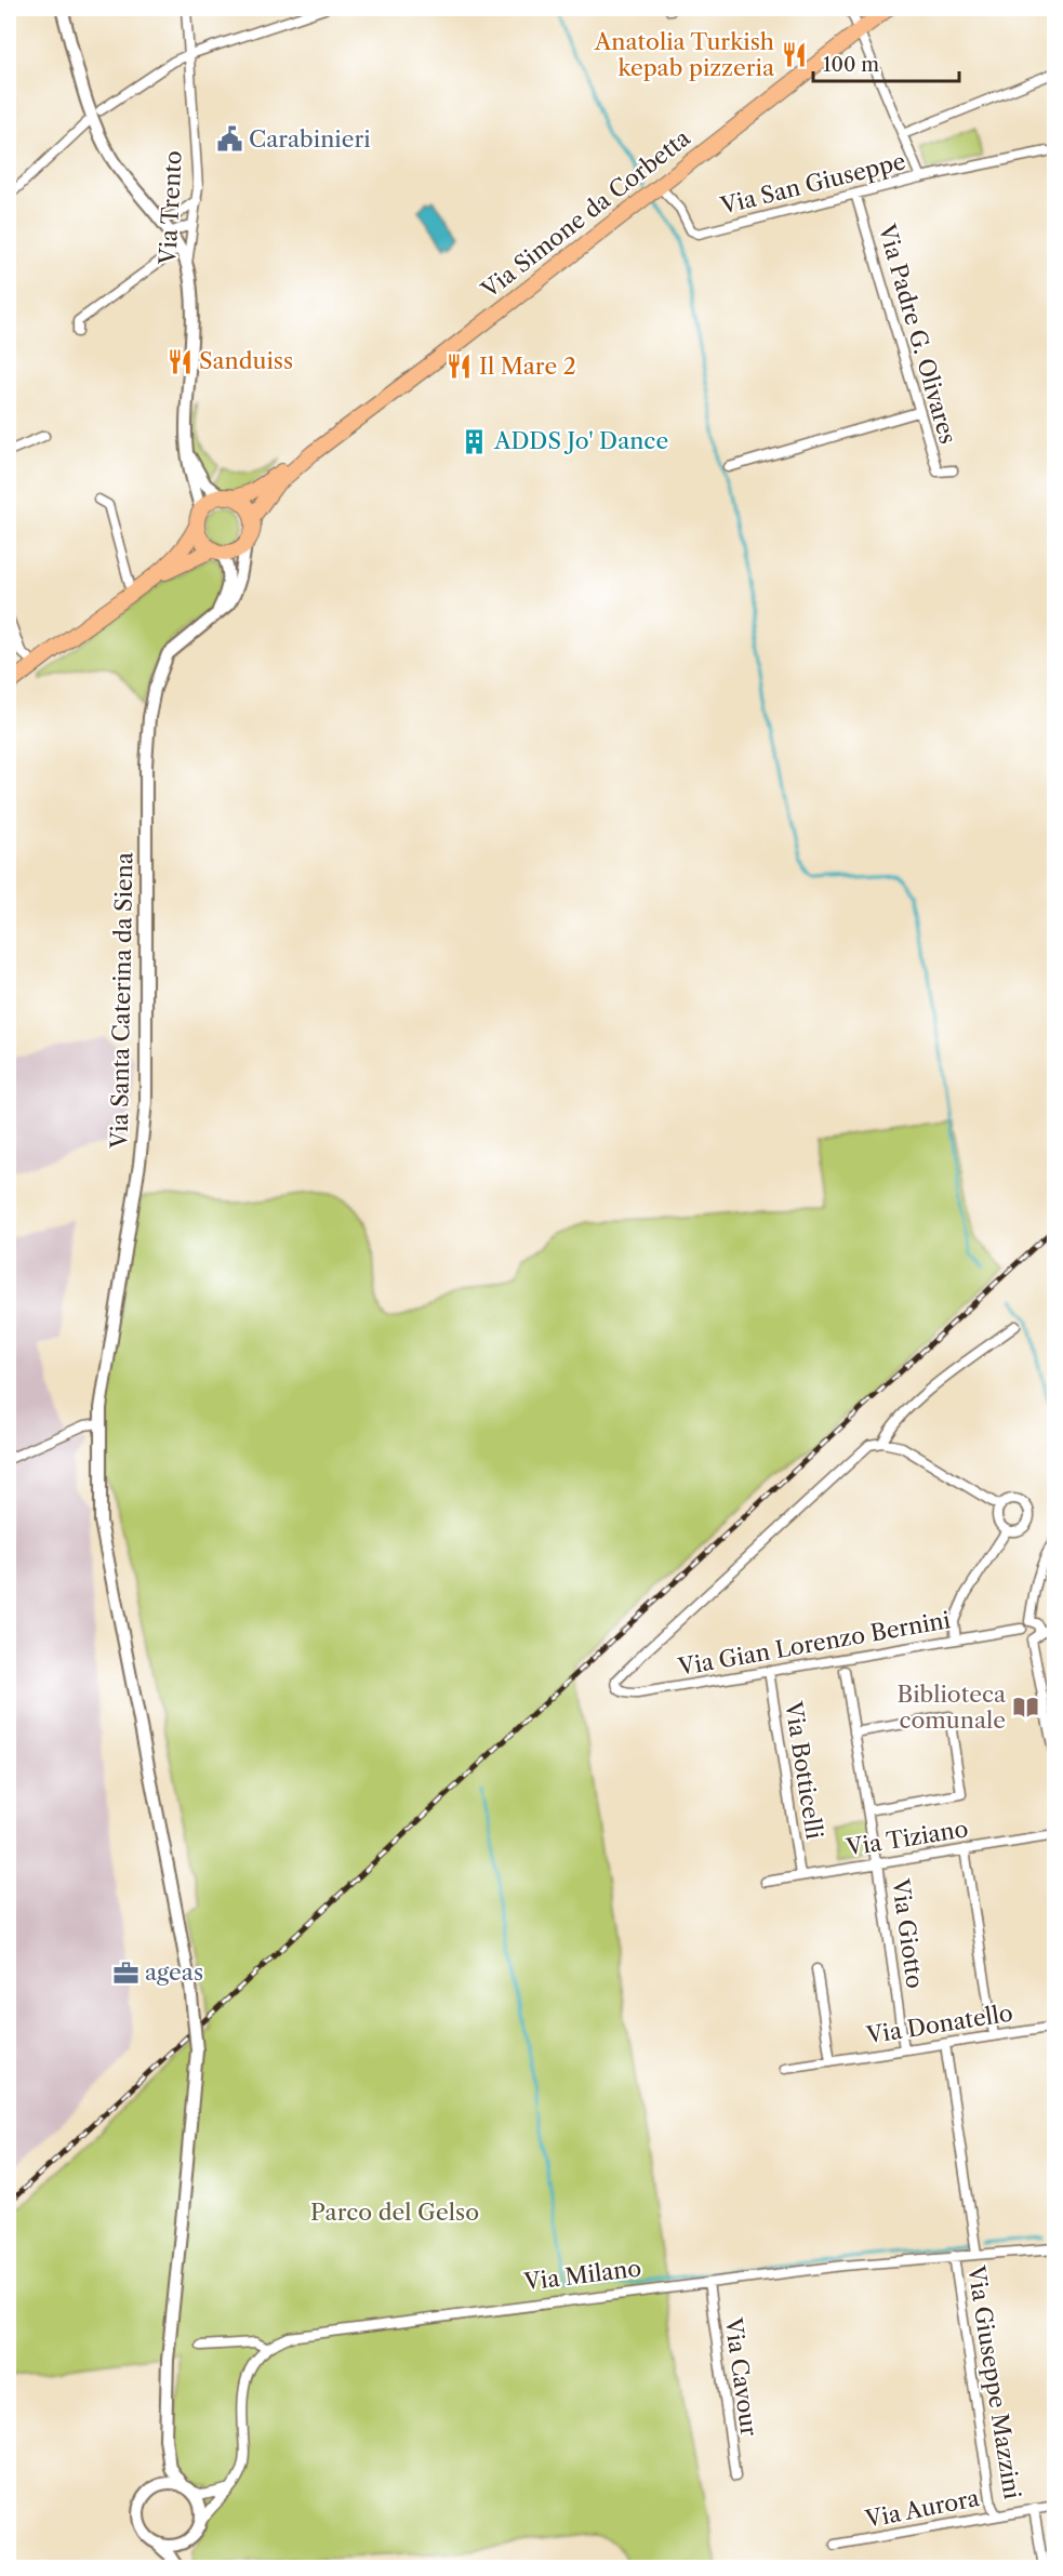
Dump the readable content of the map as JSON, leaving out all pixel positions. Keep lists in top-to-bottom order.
{
  "streets": {
    "main road": ["Via Simone da Corbetta"],
    "street": [
      "Via San Giuseppe",
      "Via Trento",
      "Via Padre G. Olivares",
      "Via Santa Caterina da Siena",
      "Via Gian Lorenzo Bernini",
      "Via Botticelli",
      "Via Tiziano",
      "Via Giotto",
      "Via Donatello",
      "Via Milano",
      "Via Cavour",
      "Via Giuseppe Mazzini",
      "Via Aurora"
    ]
  },
  "crossings": [
    ["Via San Giuseppe", "Via Simone da Corbetta"],
    ["Via San Giuseppe", "Via Padre G. Olivares"],
    ["Via Trento", "Via Simone da Corbetta"],
    ["Via Trento", "Via Santa Caterina da Siena"],
    ["Via Simone da Corbetta", "Via Santa Caterina da Siena"],
    ["Via Gian Lorenzo Bernini", "Via Botticelli"],
    ["Via Botticelli", "Via Tiziano"],
    ["Via Tiziano", "Via Giotto"],
    ["Via Giotto", "Via Donatello"],
    ["Via Milano", "Via Cavour"],
    ["Via Milano", "Via Giuseppe Mazzini"],
    ["Via Giuseppe Mazzini", "Via Aurora"]
  ],
  "parks": ["Parco del Gelso"],
  "places": {
    "restaurant": ["Anatolia Turkish kepab pizzeria", "Sanduiss", "Il Mare 2"],
    "public building": ["Carabinieri"],
    "building": ["ADDS Jo' Dance"],
    "library": ["Biblioteca comunale"],
    "office": ["ageas"]
  },
  "scale_bar": "100 m"
}
